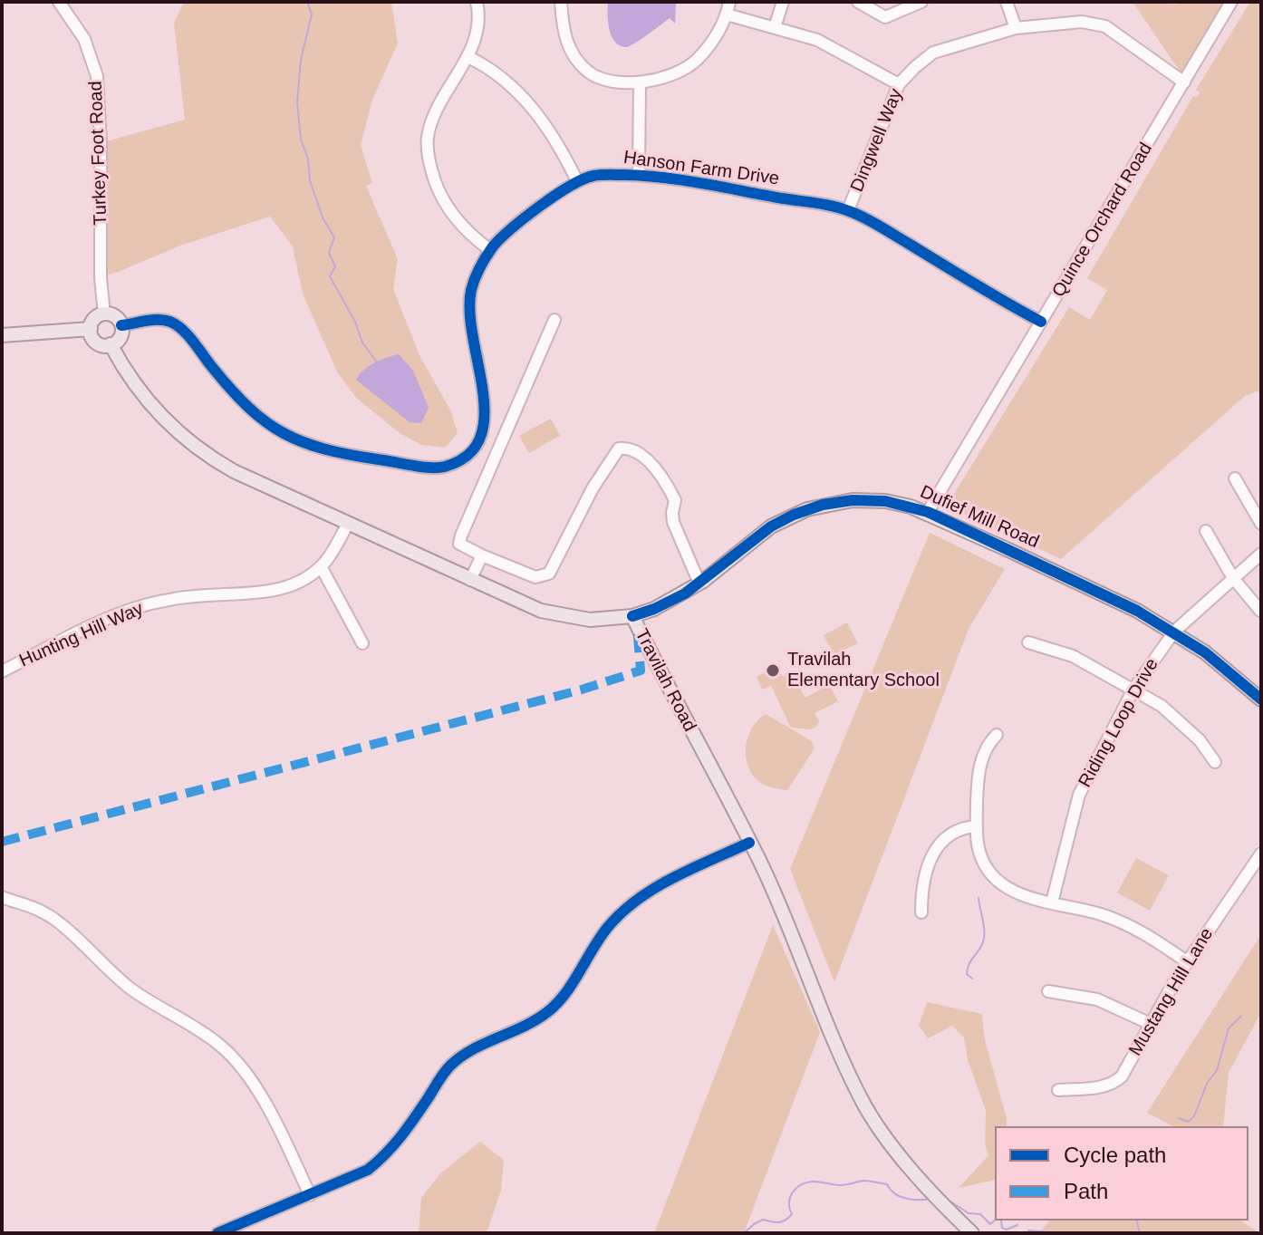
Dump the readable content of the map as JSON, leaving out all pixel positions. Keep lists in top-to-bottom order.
{
  "streets": {
    "main road": ["Dufief Mill Road", "Travilah Road"],
    "street": [
      "Dingwell Way",
      "Turkey Foot Road",
      "Hanson Farm Drive",
      "Quince Orchard Road",
      "Hunting Hill Way",
      "Riding Loop Drive",
      "Mustang Hill Lane"
    ]
  },
  "crossings": [
    ["Dingwell Way", "Hanson Farm Drive"],
    ["Dingwell Way", "Quince Orchard Road"],
    ["Turkey Foot Road", "Hanson Farm Drive"],
    ["Turkey Foot Road", "Travilah Road"],
    ["Hanson Farm Drive", "Quince Orchard Road"],
    ["Hanson Farm Drive", "Travilah Road"],
    ["Quince Orchard Road", "Dufief Mill Road"],
    ["Dufief Mill Road", "Travilah Road"],
    ["Dufief Mill Road", "Riding Loop Drive"],
    ["Hunting Hill Way", "Travilah Road"]
  ],
  "places": ["Travilah Elementary School"],
  "legend": ["Cycle path", "Path"]
}
